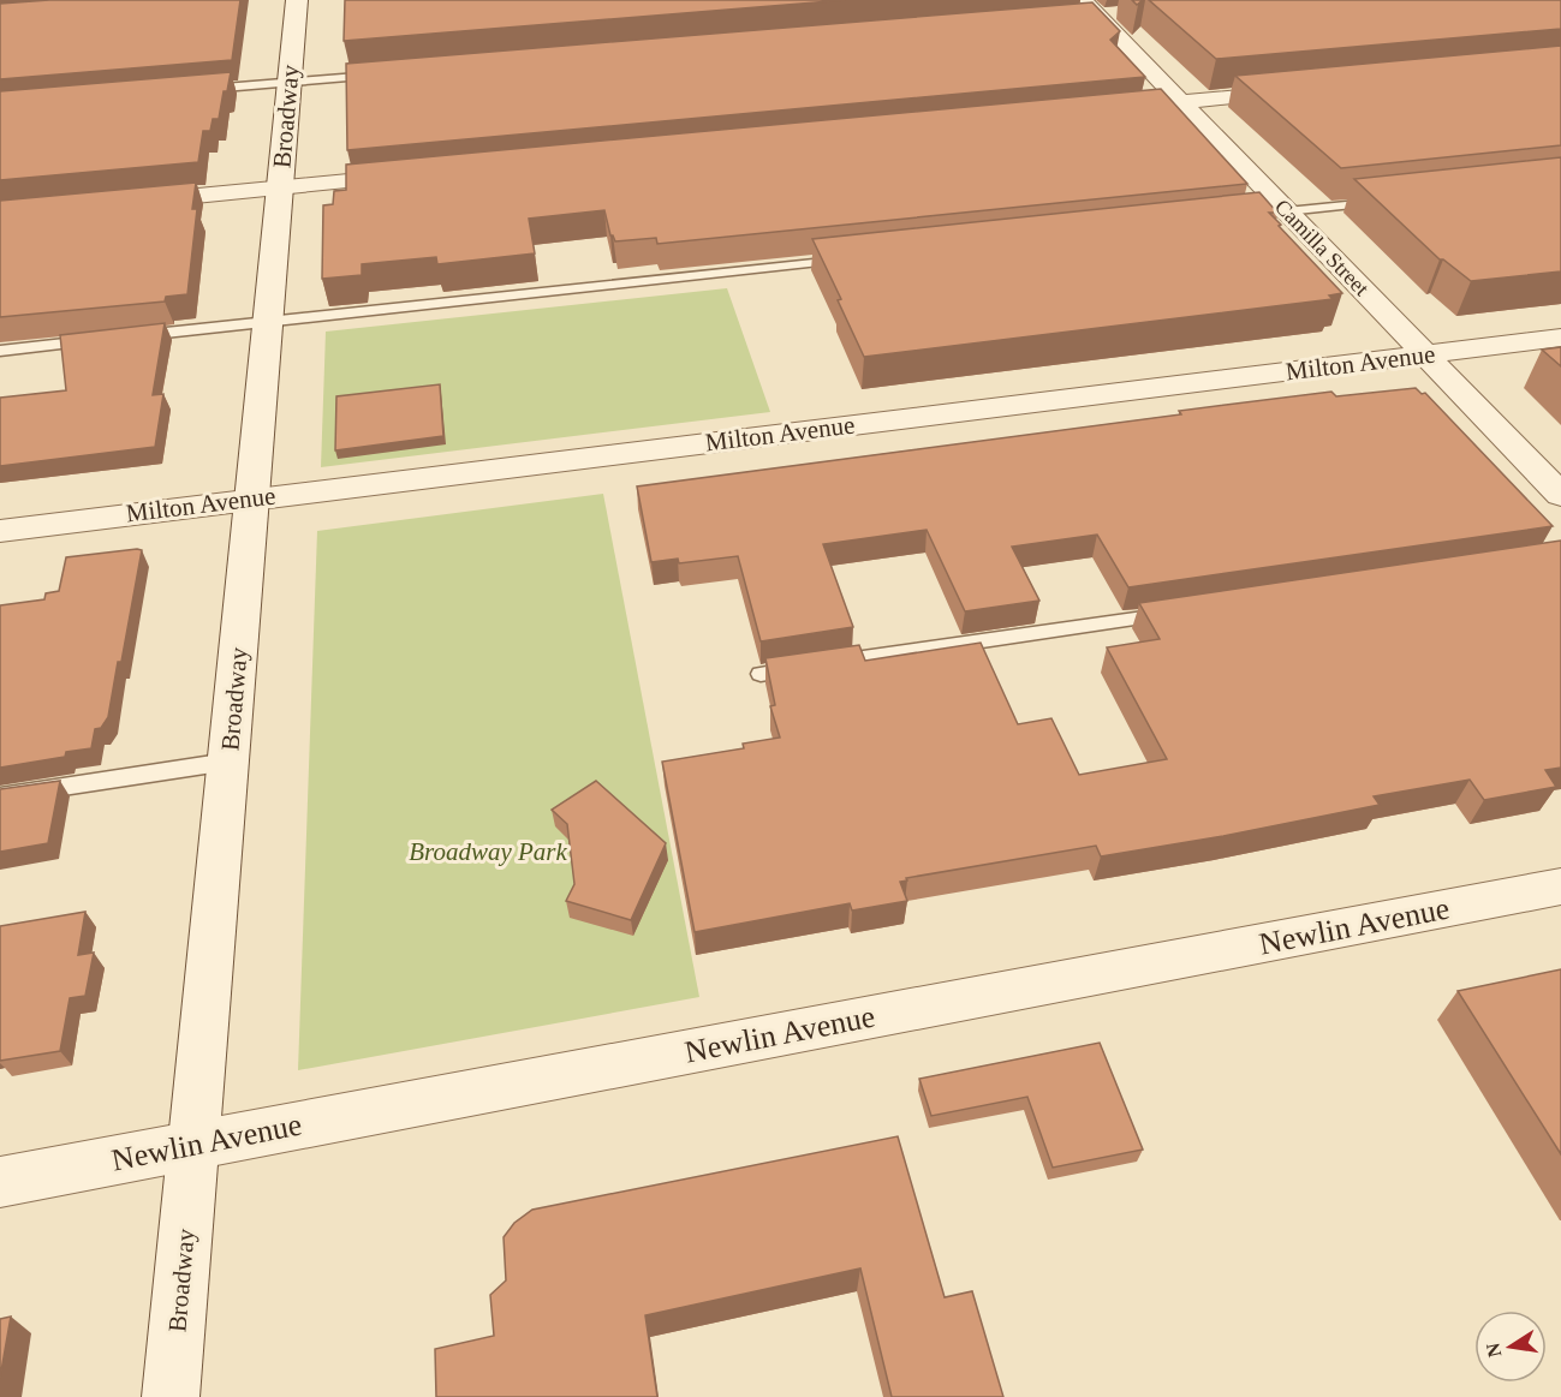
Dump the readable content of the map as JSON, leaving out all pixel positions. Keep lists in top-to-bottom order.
{
  "streets": {
    "street": [
      "Broadway",
      "Camilla Street",
      "Milton Avenue",
      "Newlin Avenue"
    ]
  },
  "crossings": [
    ["Broadway", "Milton Avenue"],
    ["Broadway", "Newlin Avenue"],
    ["Camilla Street", "Milton Avenue"]
  ],
  "parks": ["Broadway Park"],
  "north": "left"
}
